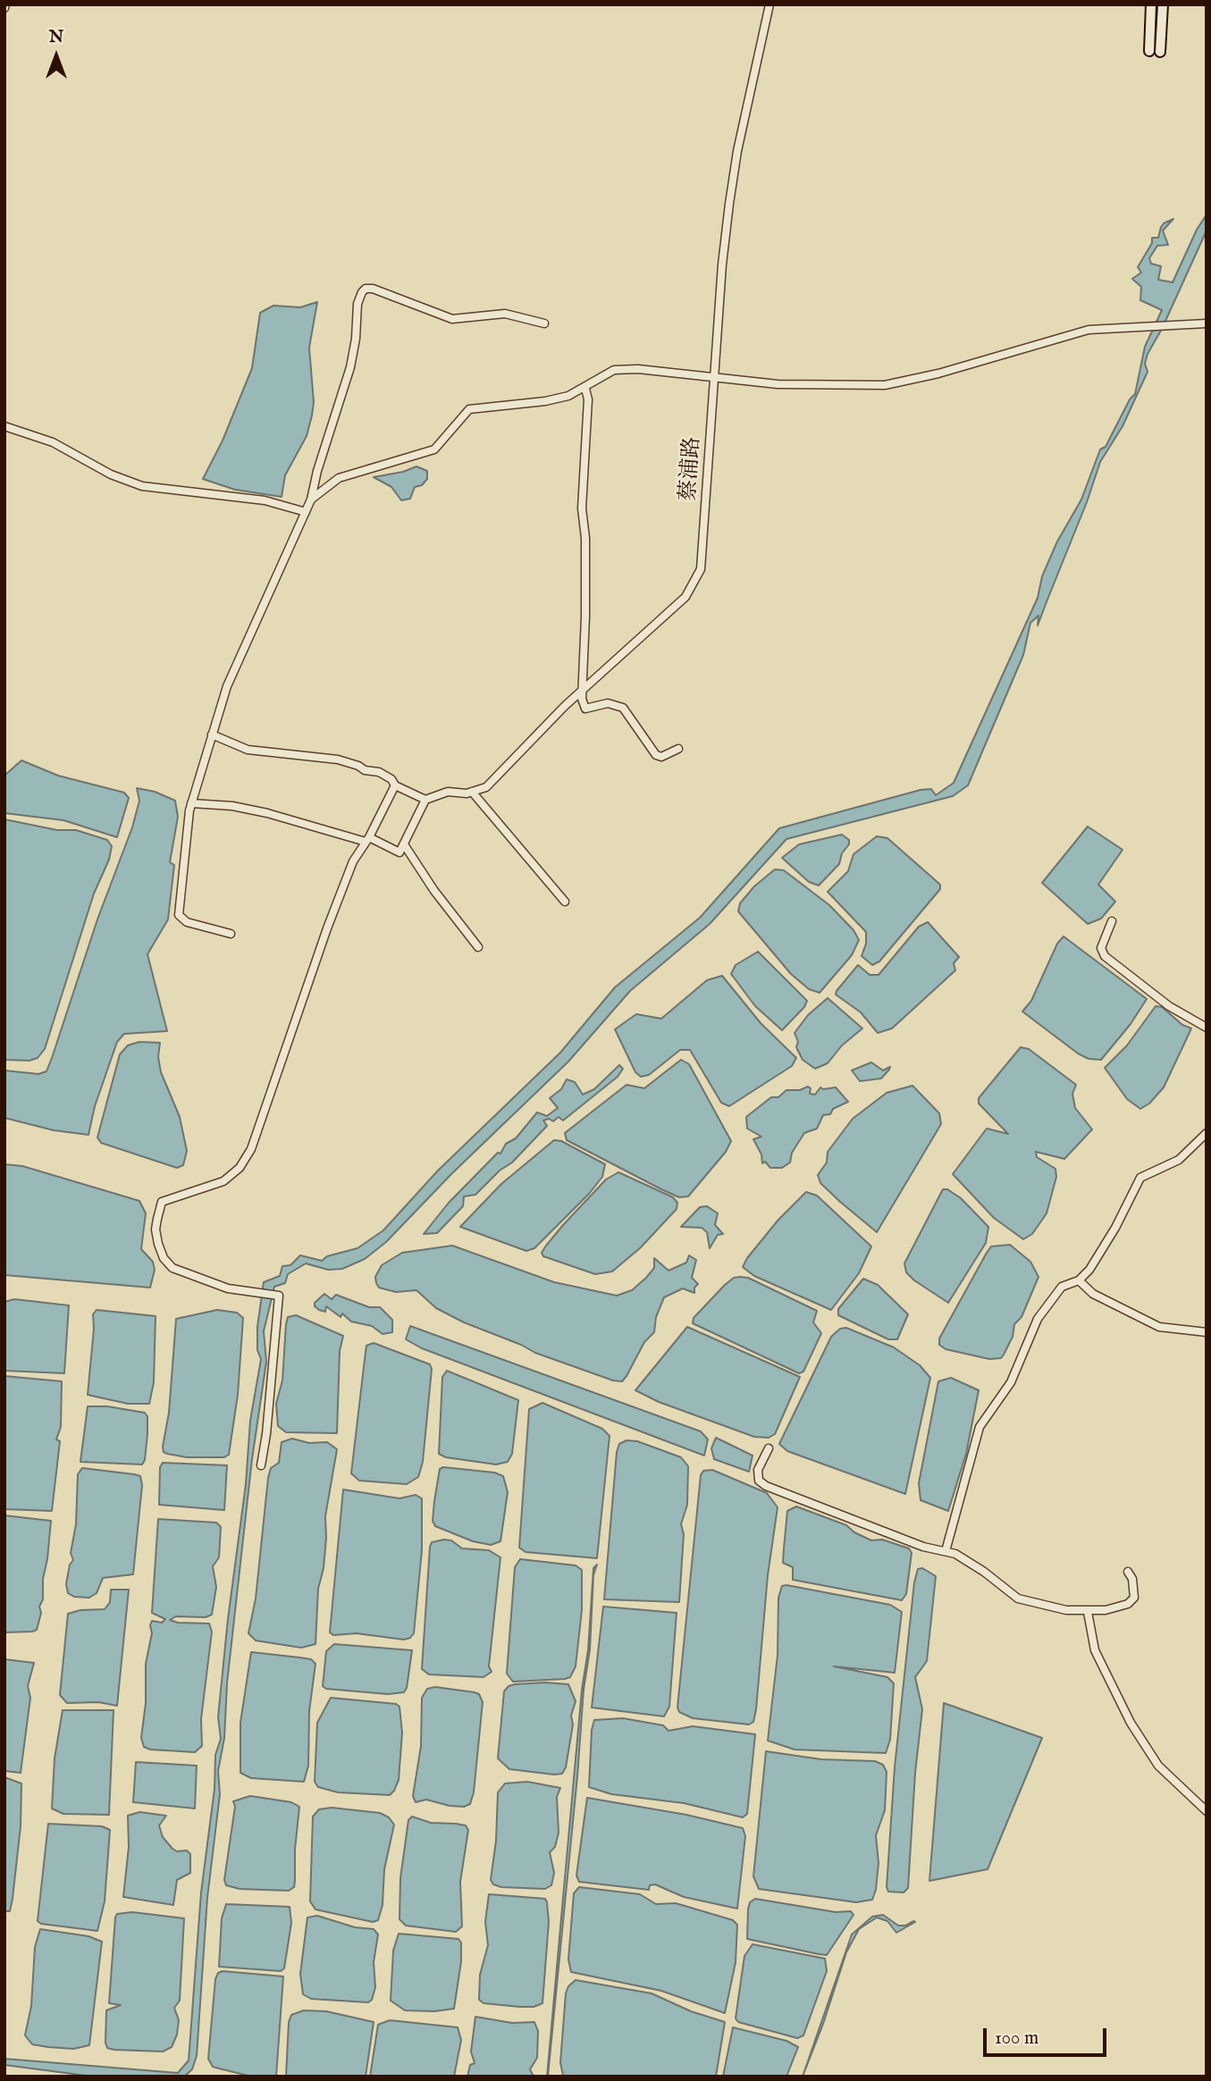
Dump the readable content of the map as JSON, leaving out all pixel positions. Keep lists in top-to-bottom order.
{
  "streets": {
    "street": ["蔡浦路"]
  },
  "scale_bar": "100 m",
  "north": "top"
}
